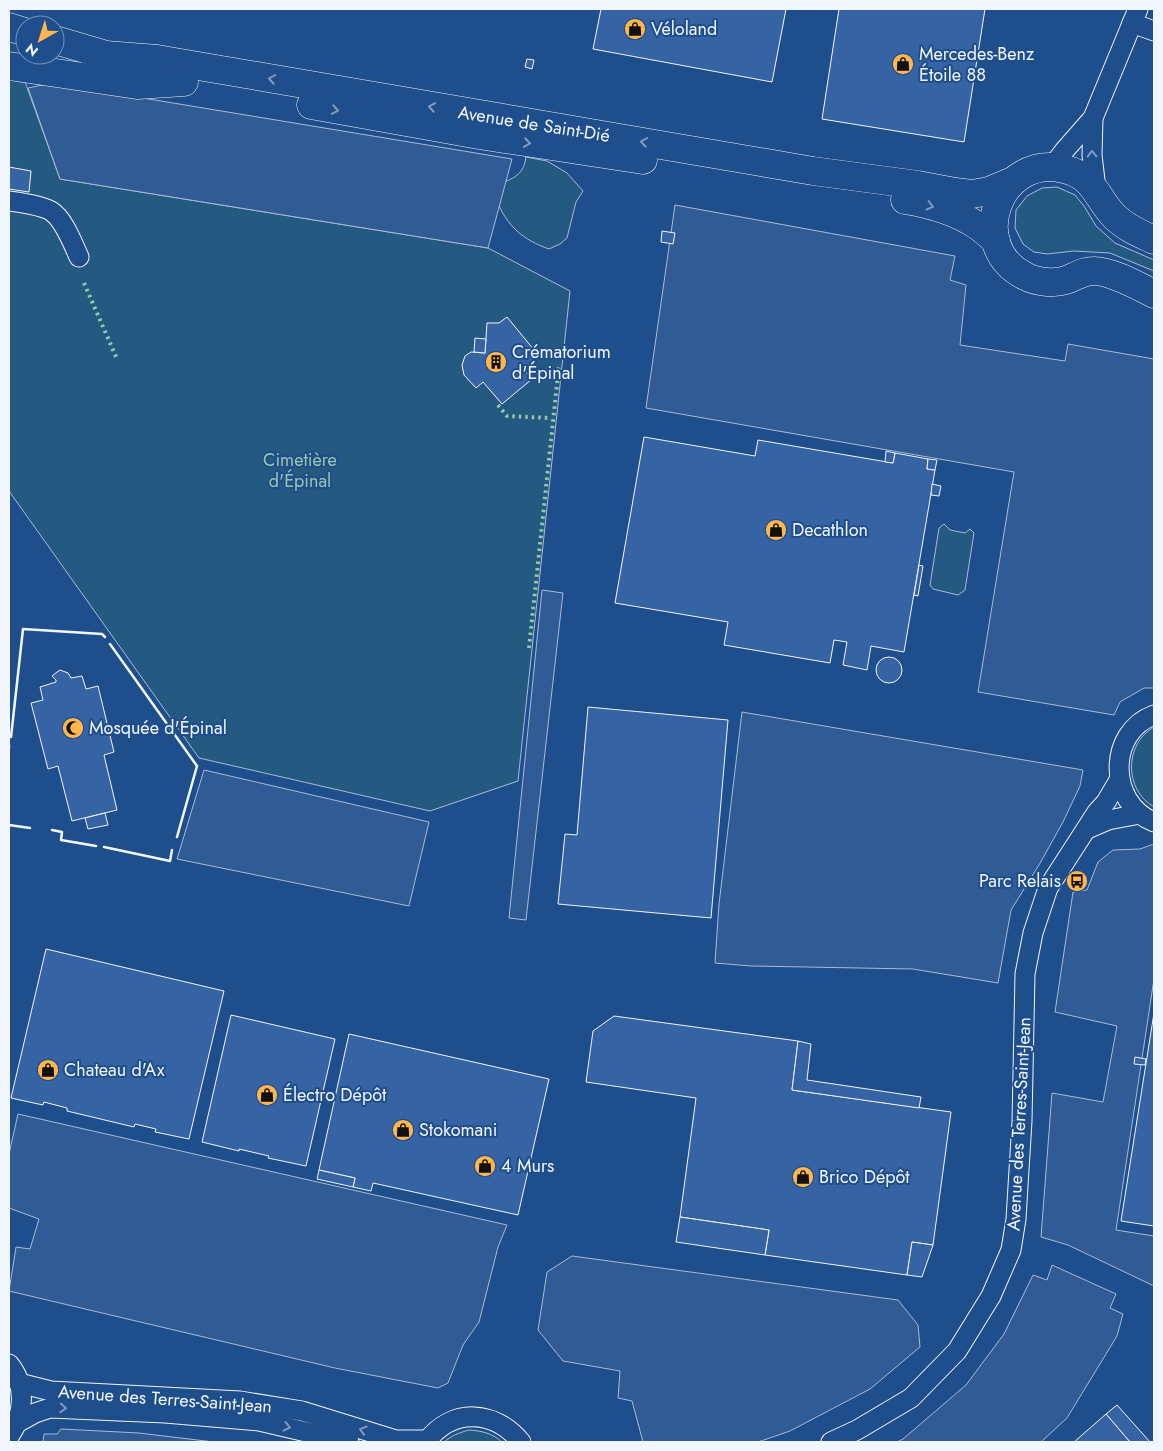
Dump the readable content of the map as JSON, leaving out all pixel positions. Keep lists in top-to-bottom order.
{
  "streets": {
    "main road": ["Avenue de Saint-Dié"],
    "street": ["Avenue des Terres-Saint-Jean"]
  },
  "parks": ["Cimetière d'Épinal"],
  "places": {
    "shop": [
      "Véloland",
      "Mercedes-Benz Étoile 88",
      "Decathlon",
      "Chateau d'Ax",
      "Électro Dépôt",
      "Stokomani",
      "4 Murs",
      "Brico Dépôt"
    ],
    "building": ["Crématorium d'Épinal"],
    "mosque": ["Mosquée d'Épinal"],
    "bus stop": ["Parc Relais"]
  },
  "north": "bottom left"
}
